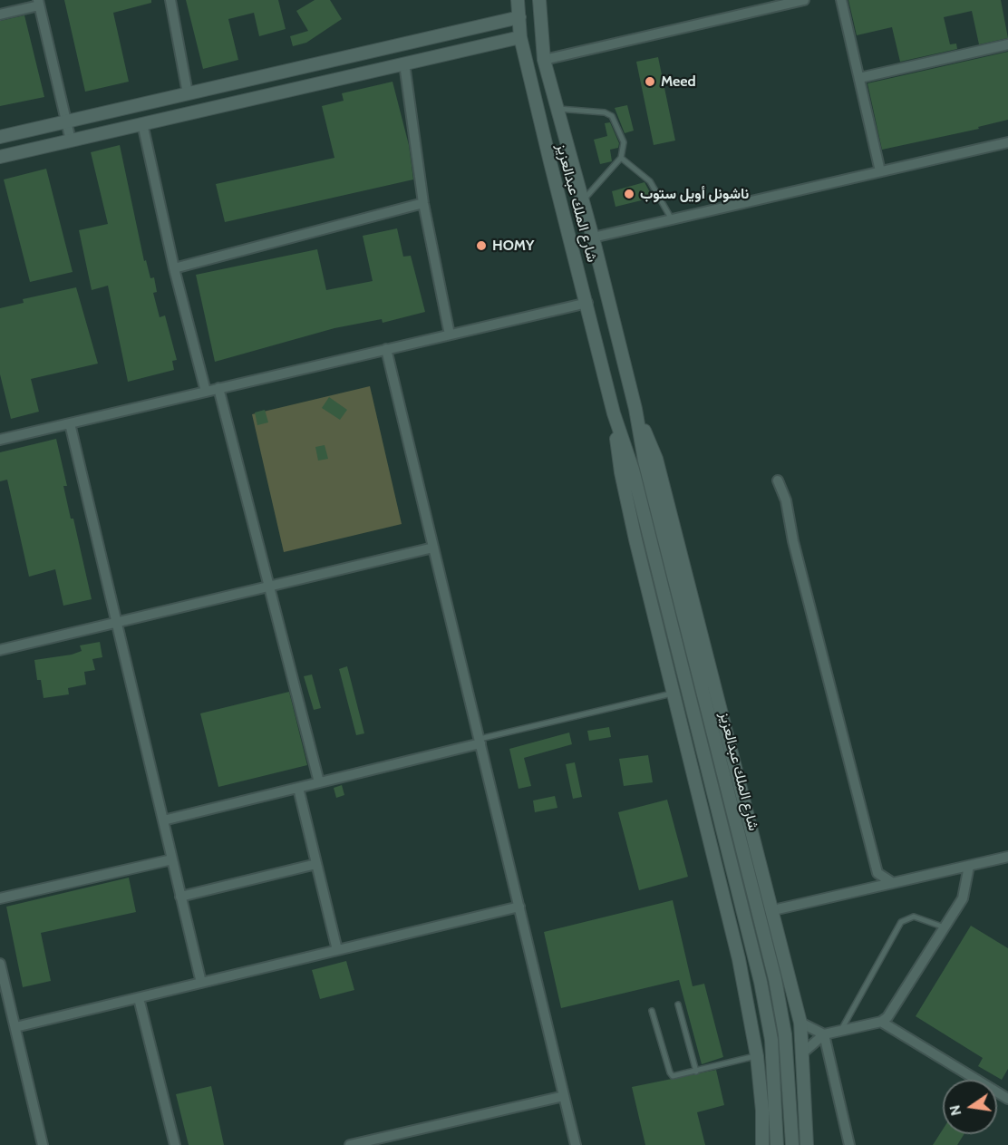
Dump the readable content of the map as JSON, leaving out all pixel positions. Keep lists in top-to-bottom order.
{
  "streets": {
    "street": ["شارع الملك عبدالعزيز"]
  },
  "places": ["Meed", "ناشونل أويل ستوب", "HOMY"],
  "north": "left"
}
